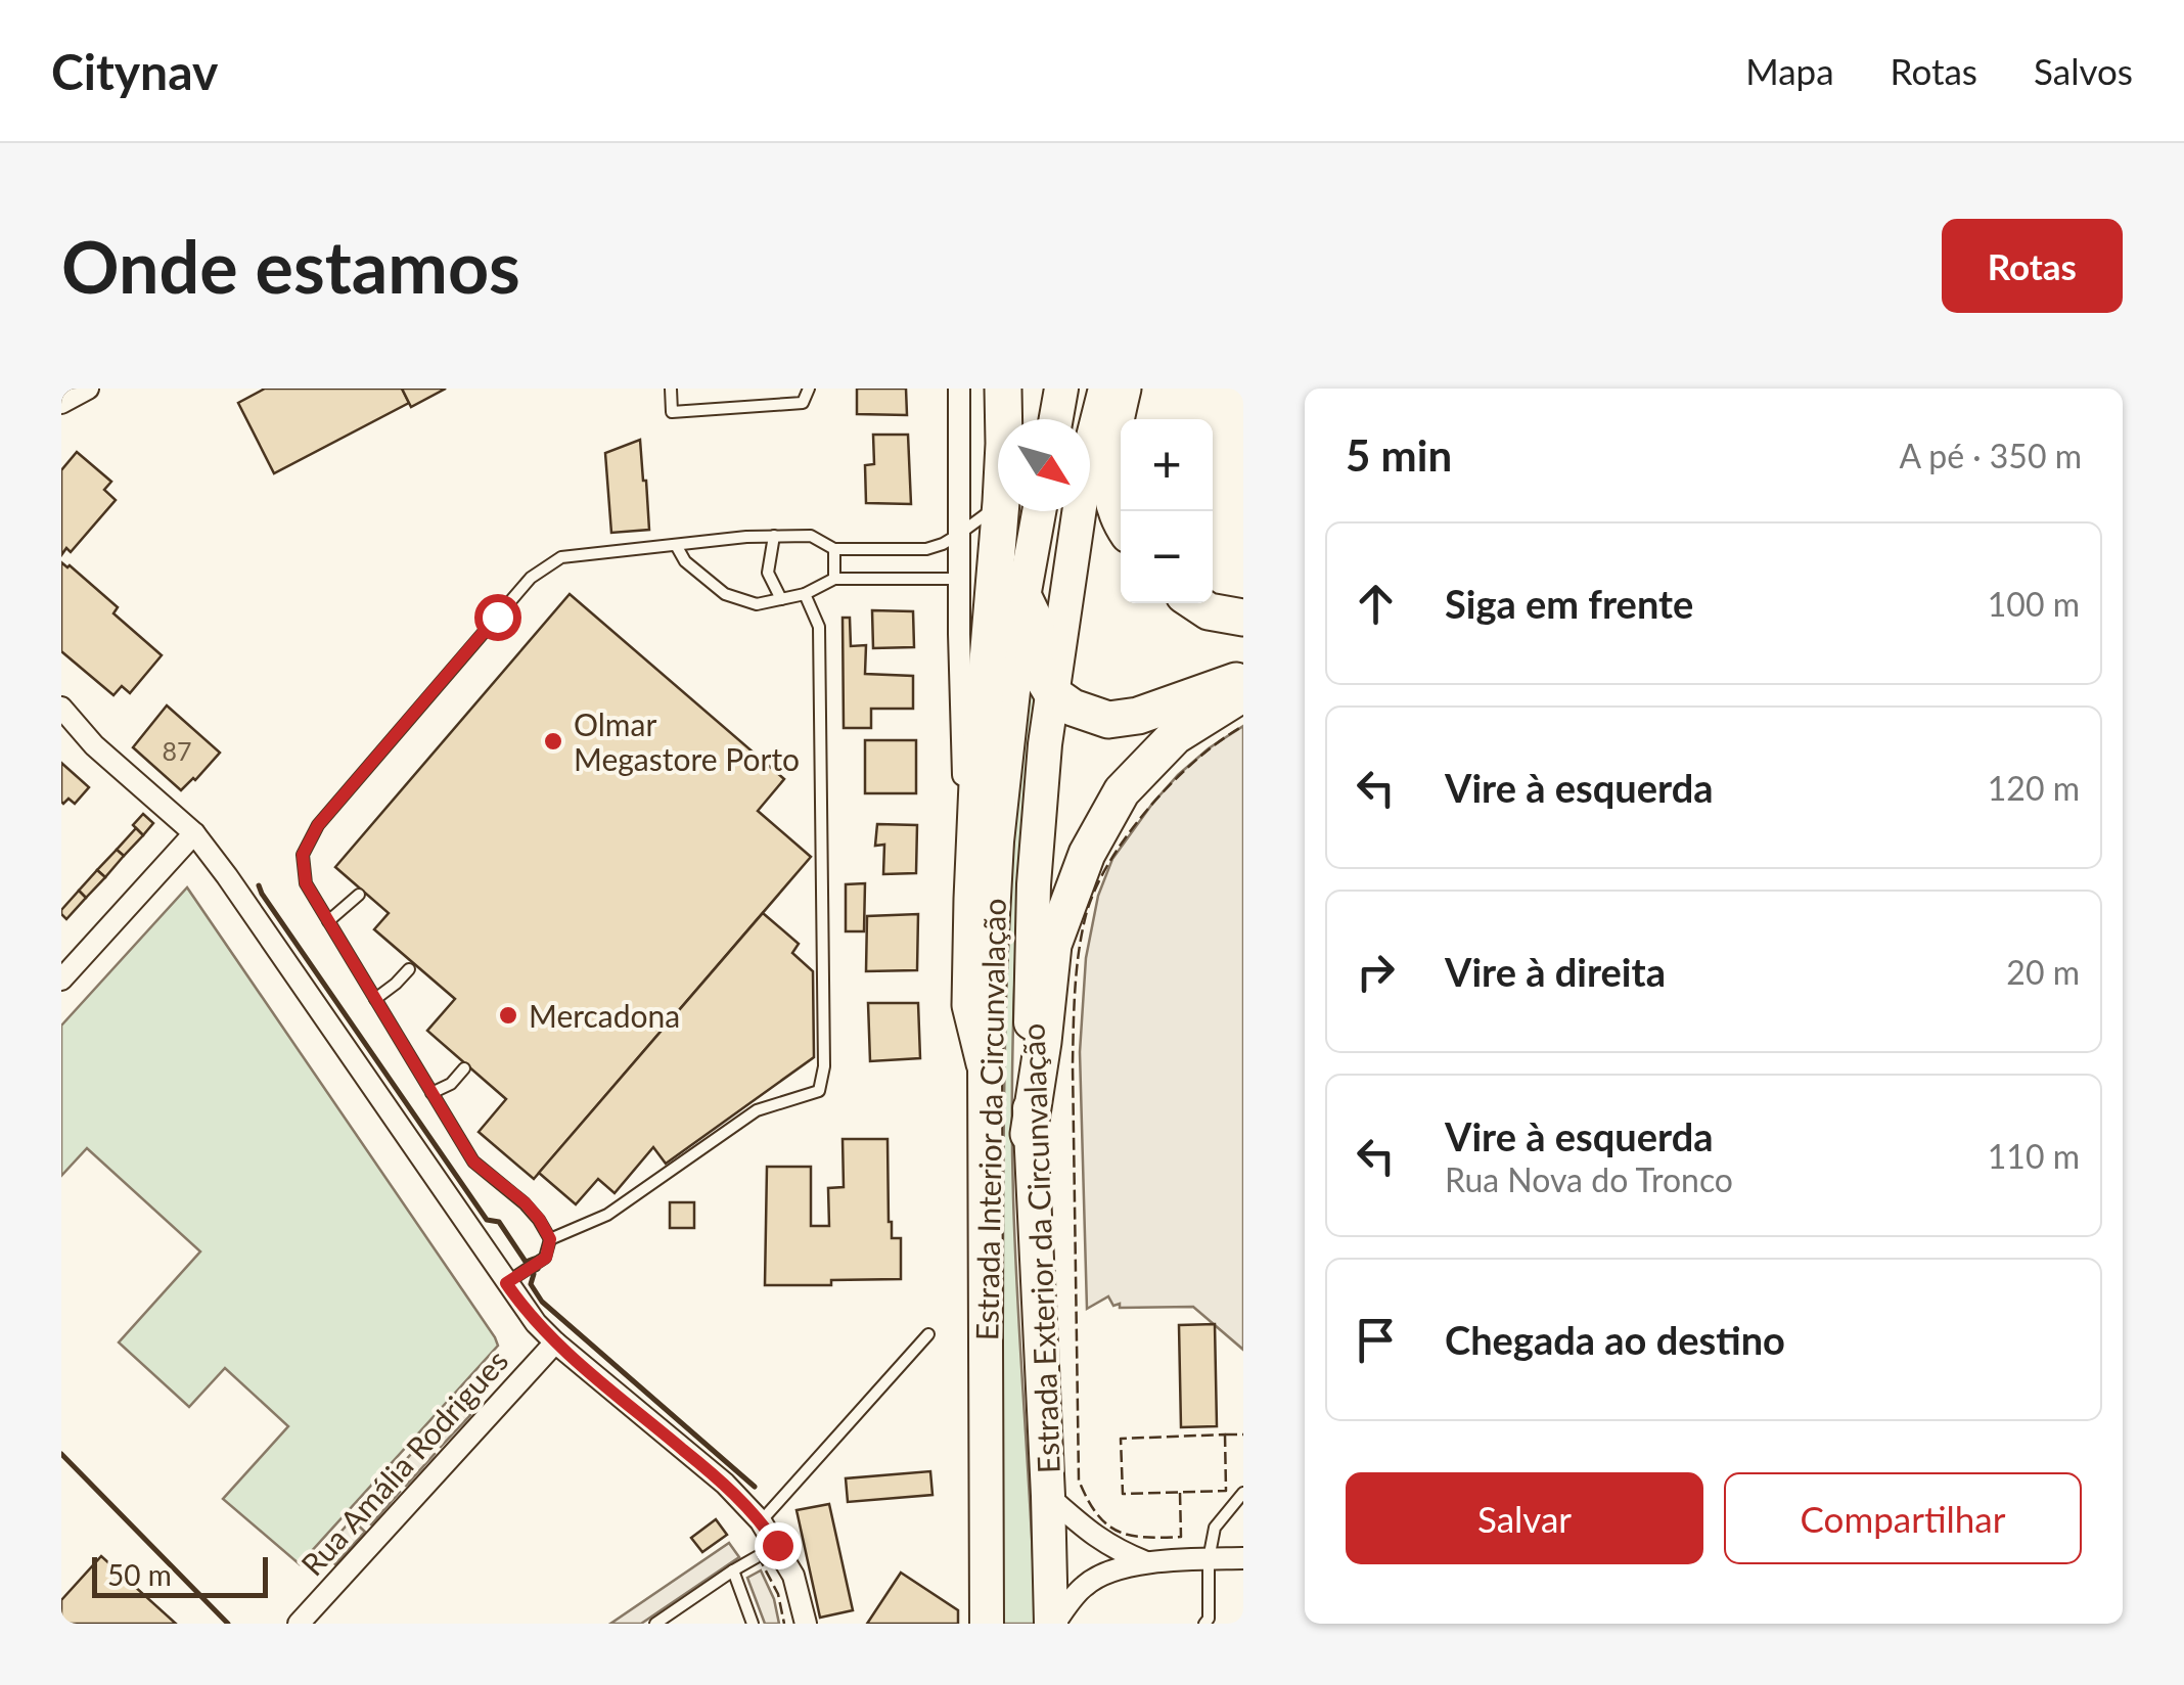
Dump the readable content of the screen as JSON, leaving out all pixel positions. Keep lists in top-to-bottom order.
{
  "streets": {
    "main road": ["Estrada Interior da Circunvalação", "Estrada Exterior da Circunvalação"],
    "street": ["Rua Amália Rodrigues"]
  },
  "places": ["Olmar Megastore Porto", "Mercadona"],
  "house_numbers": ["87"],
  "scale_bar": "50 m",
  "north": "bottom right",
  "page": {
    "header": "Citynav",
    "nav": ["Mapa", "Rotas", "Salvos"],
    "buttons": [
      "Rotas",
      ["Salvar", "Compartilhar"]
    ],
    "title": "Onde estamos",
    "heading": ["5 min", "A pé · 350 m"],
    "map_buttons": ["+", "−"],
    "list": [
      ["Siga em frente", "100 m"],
      ["Vire à esquerda", "120 m"],
      ["Vire à direita", "20 m"],
      ["Vire à esquerda", "Rua Nova do Tronco", "110 m"],
      "Chegada ao destino"
    ],
    "scale": "50 m"
  }
}
